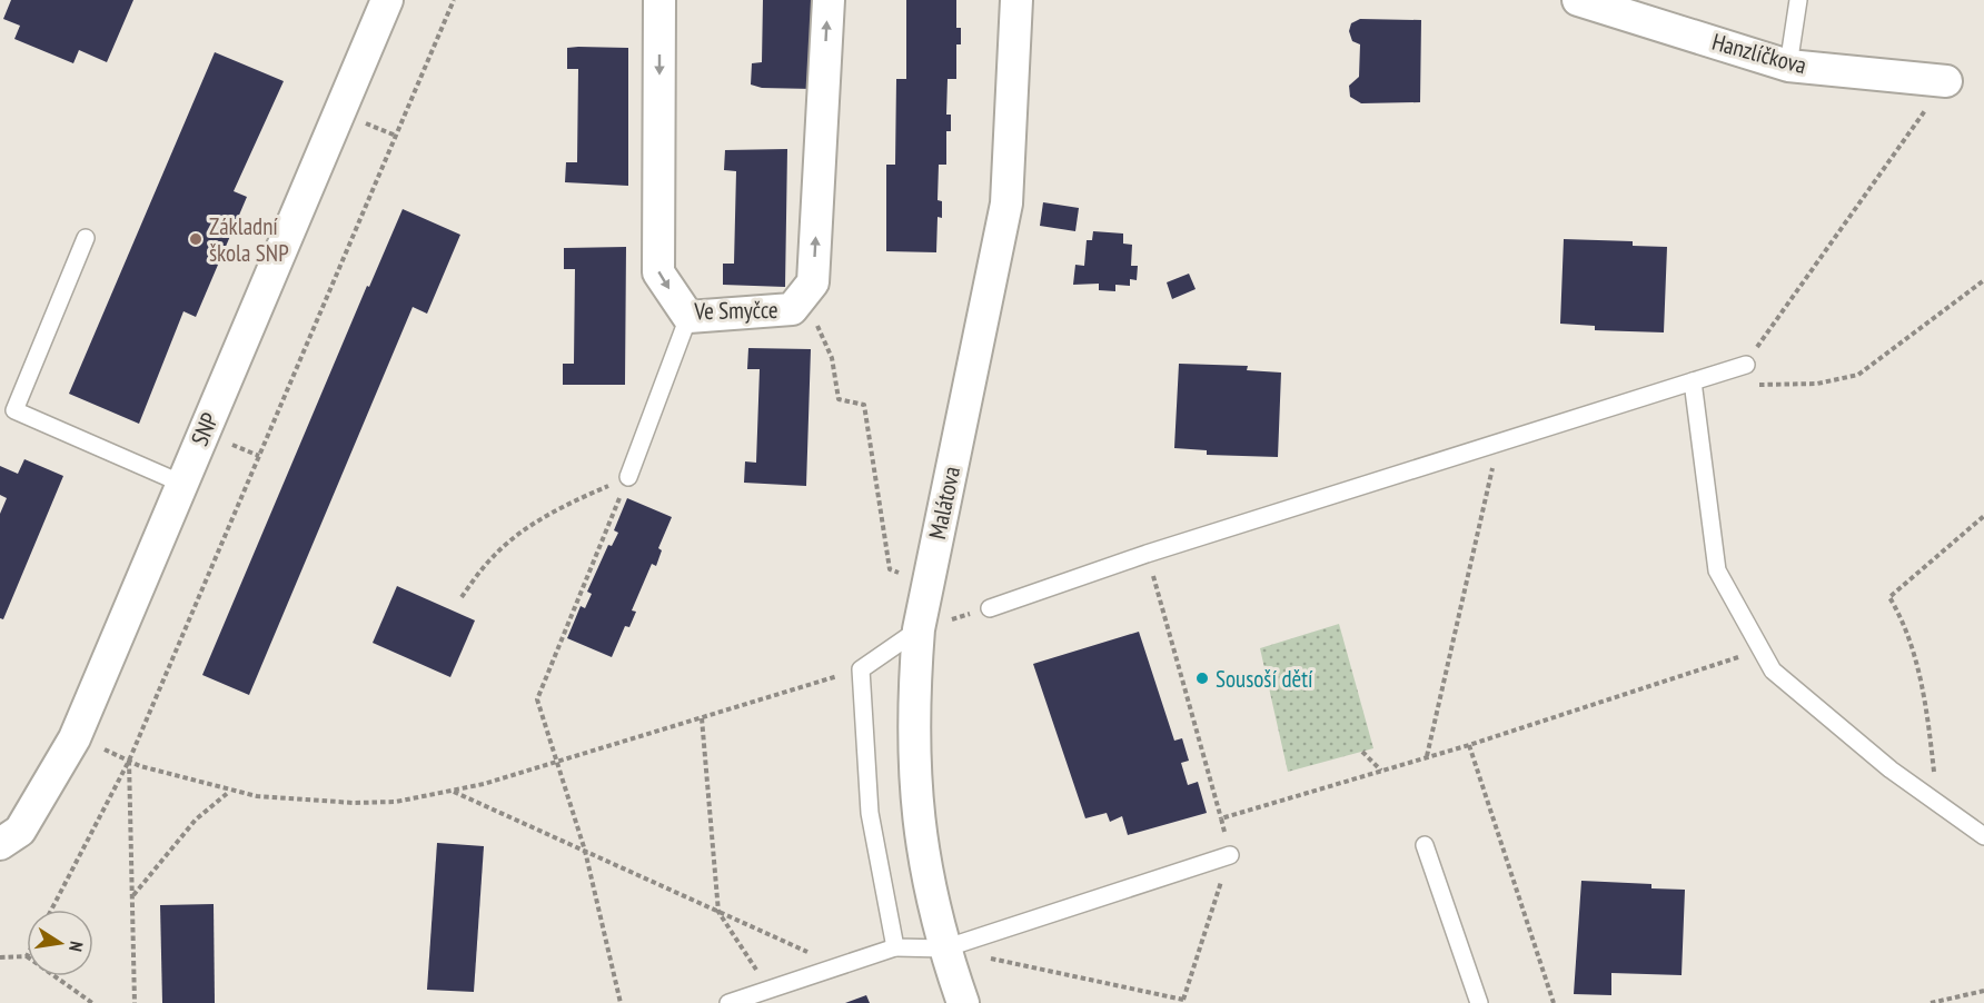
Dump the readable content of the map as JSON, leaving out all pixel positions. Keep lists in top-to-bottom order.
{
  "streets": {
    "street": [
      "Hanzlíčkova",
      "Ve Smyčce",
      "SNP",
      "Malátova"
    ]
  },
  "places": ["Základní škola SNP", "Sousoší dětí"],
  "north": "right"
}
